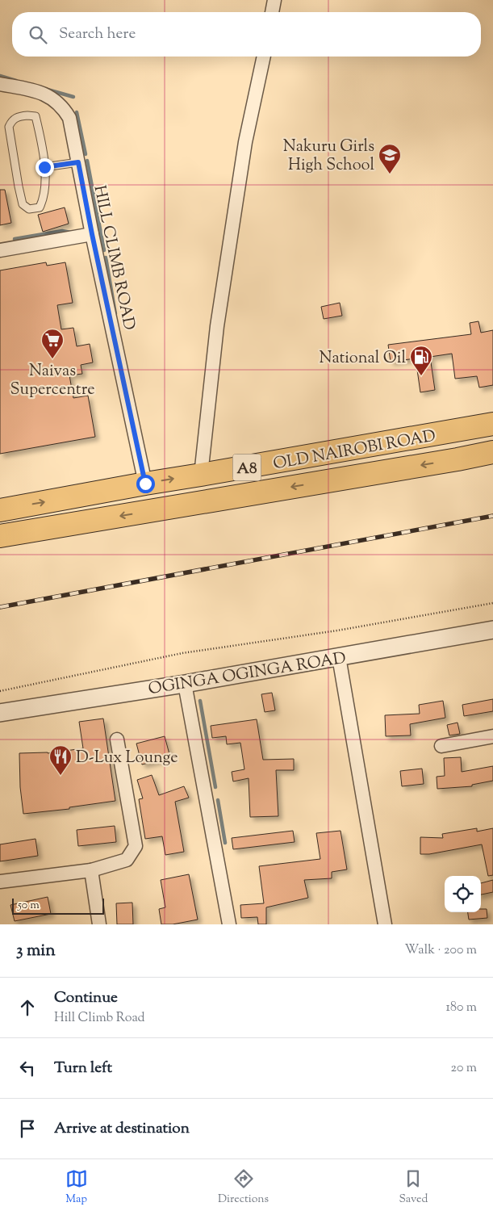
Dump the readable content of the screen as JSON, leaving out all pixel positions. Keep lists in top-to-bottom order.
{
  "streets": {
    "highway": ["OLD NAIROBI ROAD", "A8"],
    "street": ["HILL CLIMB ROAD", "OGINGA OGINGA ROAD"]
  },
  "crossings": [
    ["HILL CLIMB ROAD", "OLD NAIROBI ROAD"]
  ],
  "places": {
    "school or university": ["Nakuru Girls High School"],
    "supermarket": ["Naivas Supercentre"],
    "fuel station": ["National Oil"],
    "restaurant": ["D-Lux Lounge"]
  },
  "scale_bar": "50 m",
  "page": {
    "search": "Search here",
    "scale": "50 m",
    "heading": ["3 min", "Walk · 200 m"],
    "list": [
      ["Continue", "Hill Climb Road", "180 m"],
      ["Turn left", "20 m"],
      "Arrive at destination"
    ],
    "nav": ["Map", "Directions", "Saved"]
  }
}
